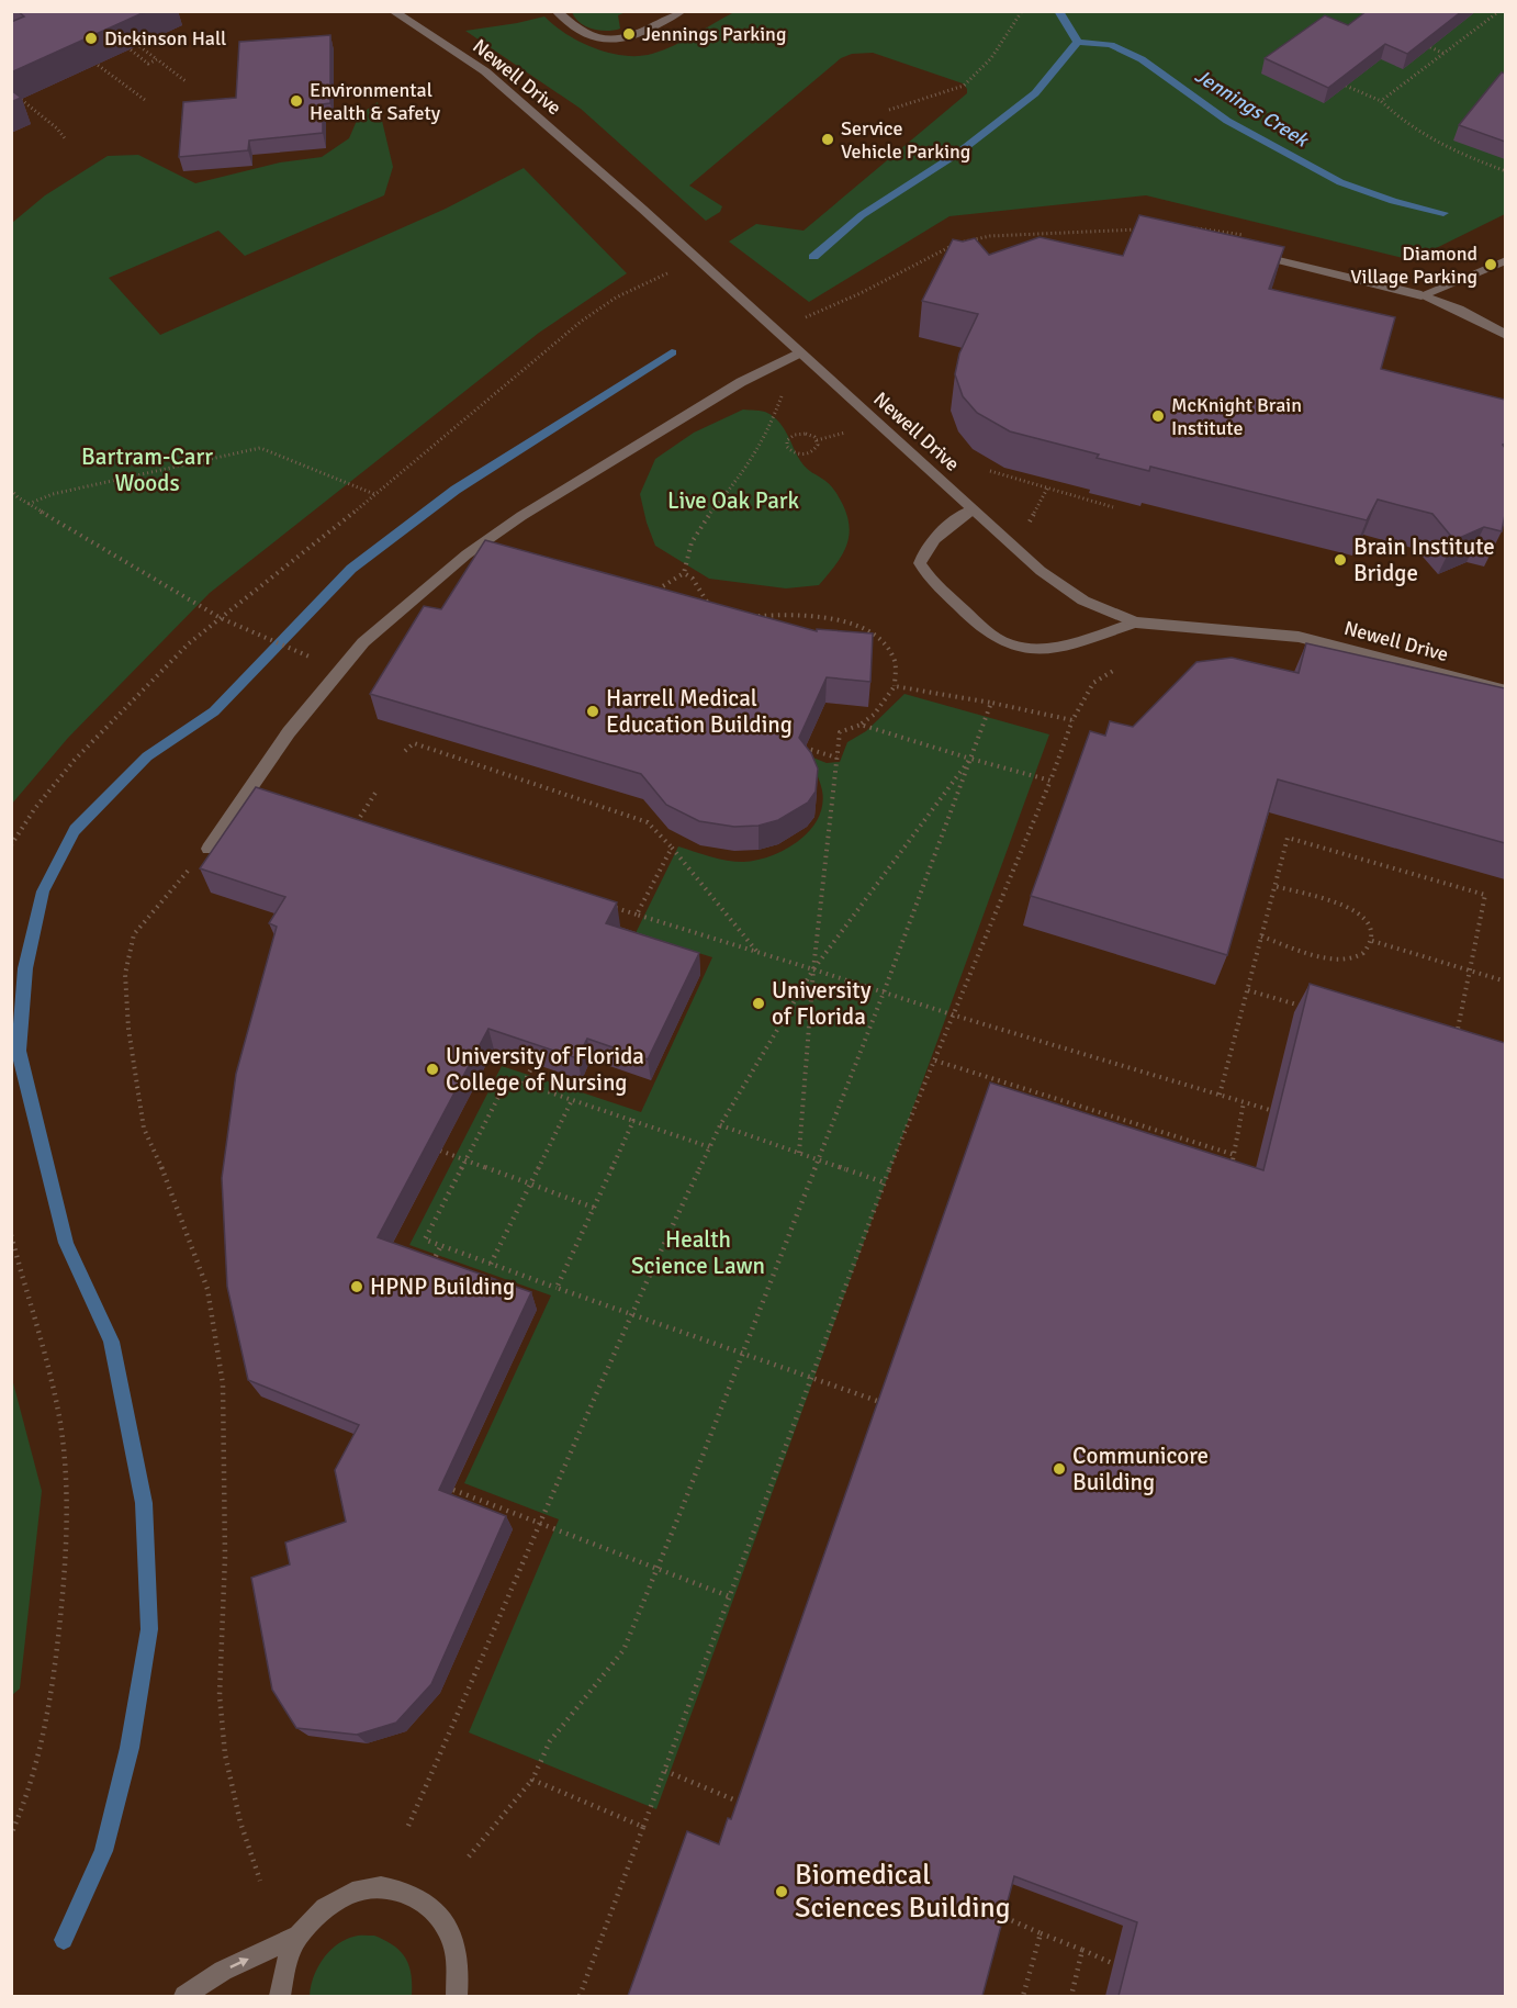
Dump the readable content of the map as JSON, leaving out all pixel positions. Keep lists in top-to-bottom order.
{
  "streets": {
    "street": ["Newell Drive"]
  },
  "water": ["Jennings Creek"],
  "parks": ["Bartram-Carr Woods", "Live Oak Park", "Health Science Lawn"],
  "places": [
    "Jennings Parking",
    "Dickinson Hall",
    "Environmental Health & Safety",
    "Service Vehicle Parking",
    "Diamond Village Parking",
    "McKnight Brain Institute",
    "Brain Institute Bridge",
    "Harrell Medical Education Building",
    "University of Florida",
    "University of Florida College of Nursing",
    "HPNP Building",
    "Communicore Building",
    "Biomedical Sciences Building"
  ]
}
